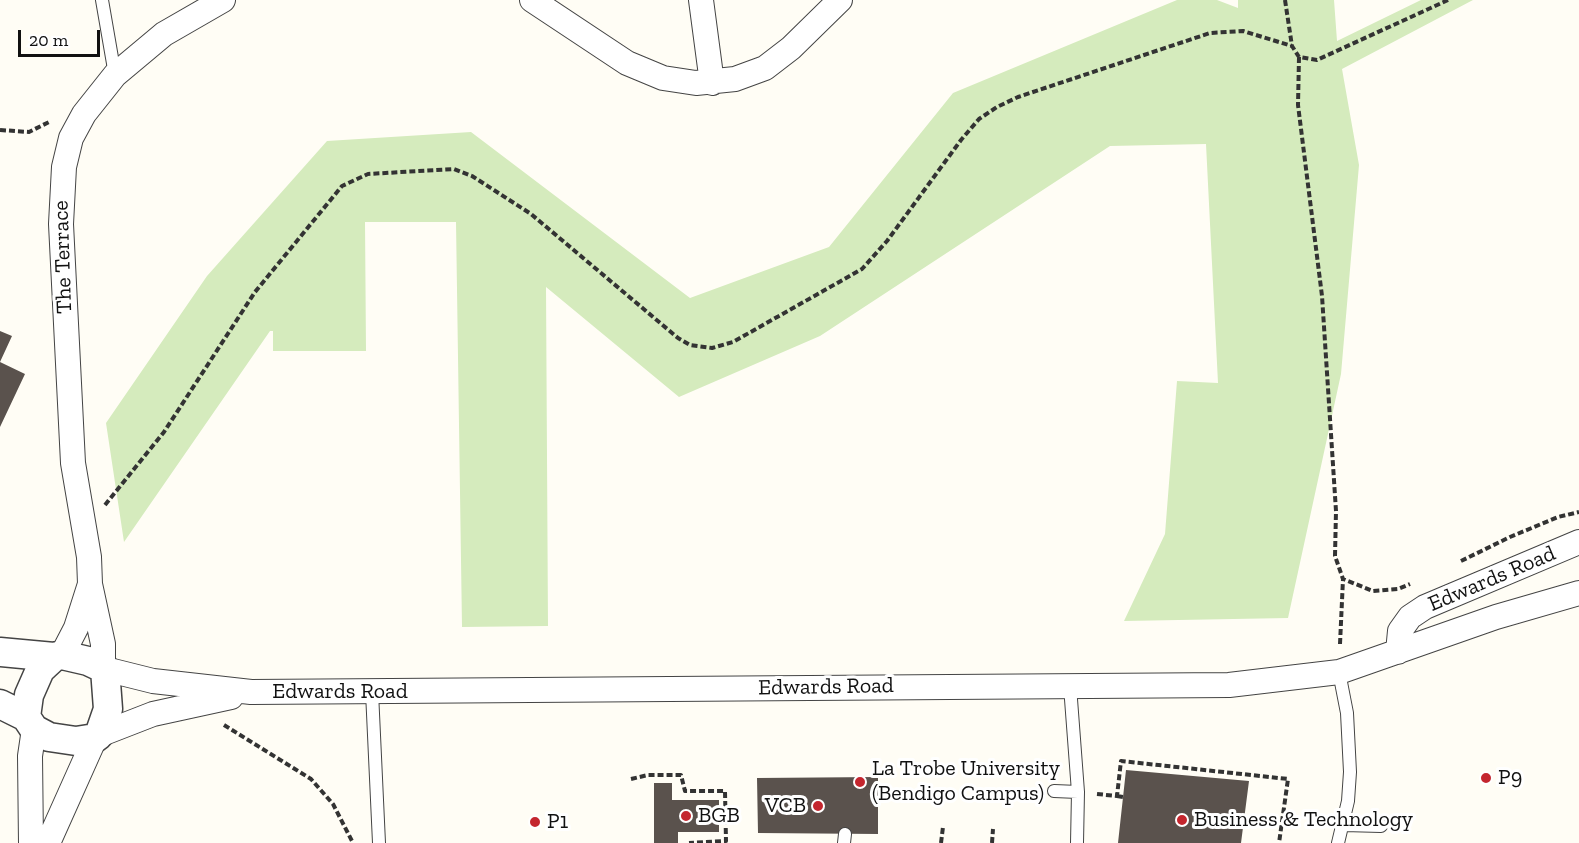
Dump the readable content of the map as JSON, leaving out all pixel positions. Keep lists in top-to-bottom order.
{
  "streets": {
    "street": ["The Terrace", "Edwards Road"]
  },
  "crossings": [
    ["The Terrace", "Edwards Road"]
  ],
  "places": [
    "P9",
    "La Trobe University (Bendigo Campus)",
    "VCB",
    "BGB",
    "Business & Technology",
    "P1"
  ],
  "scale_bar": "20 m"
}
